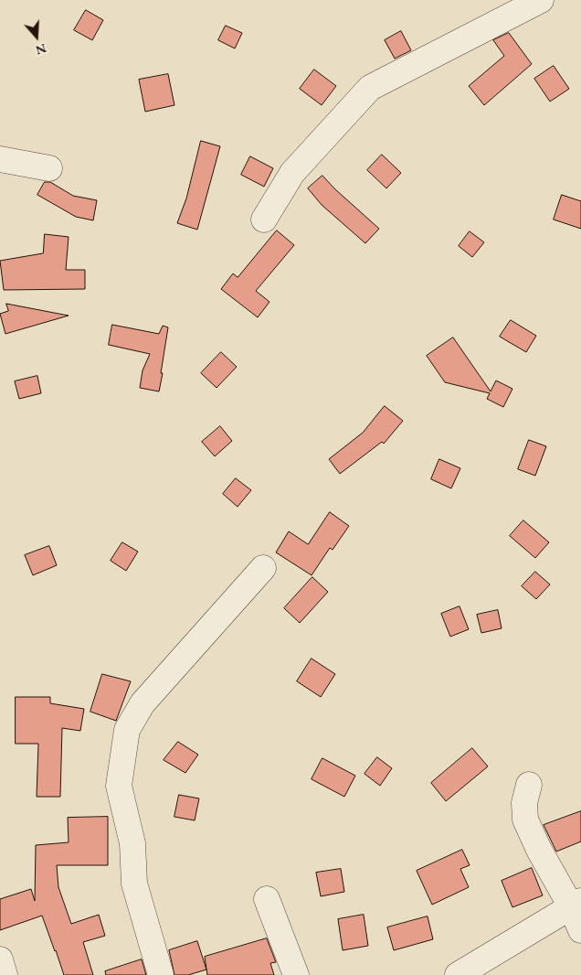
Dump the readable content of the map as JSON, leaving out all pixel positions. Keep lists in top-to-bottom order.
{
  "north": "bottom"
}
